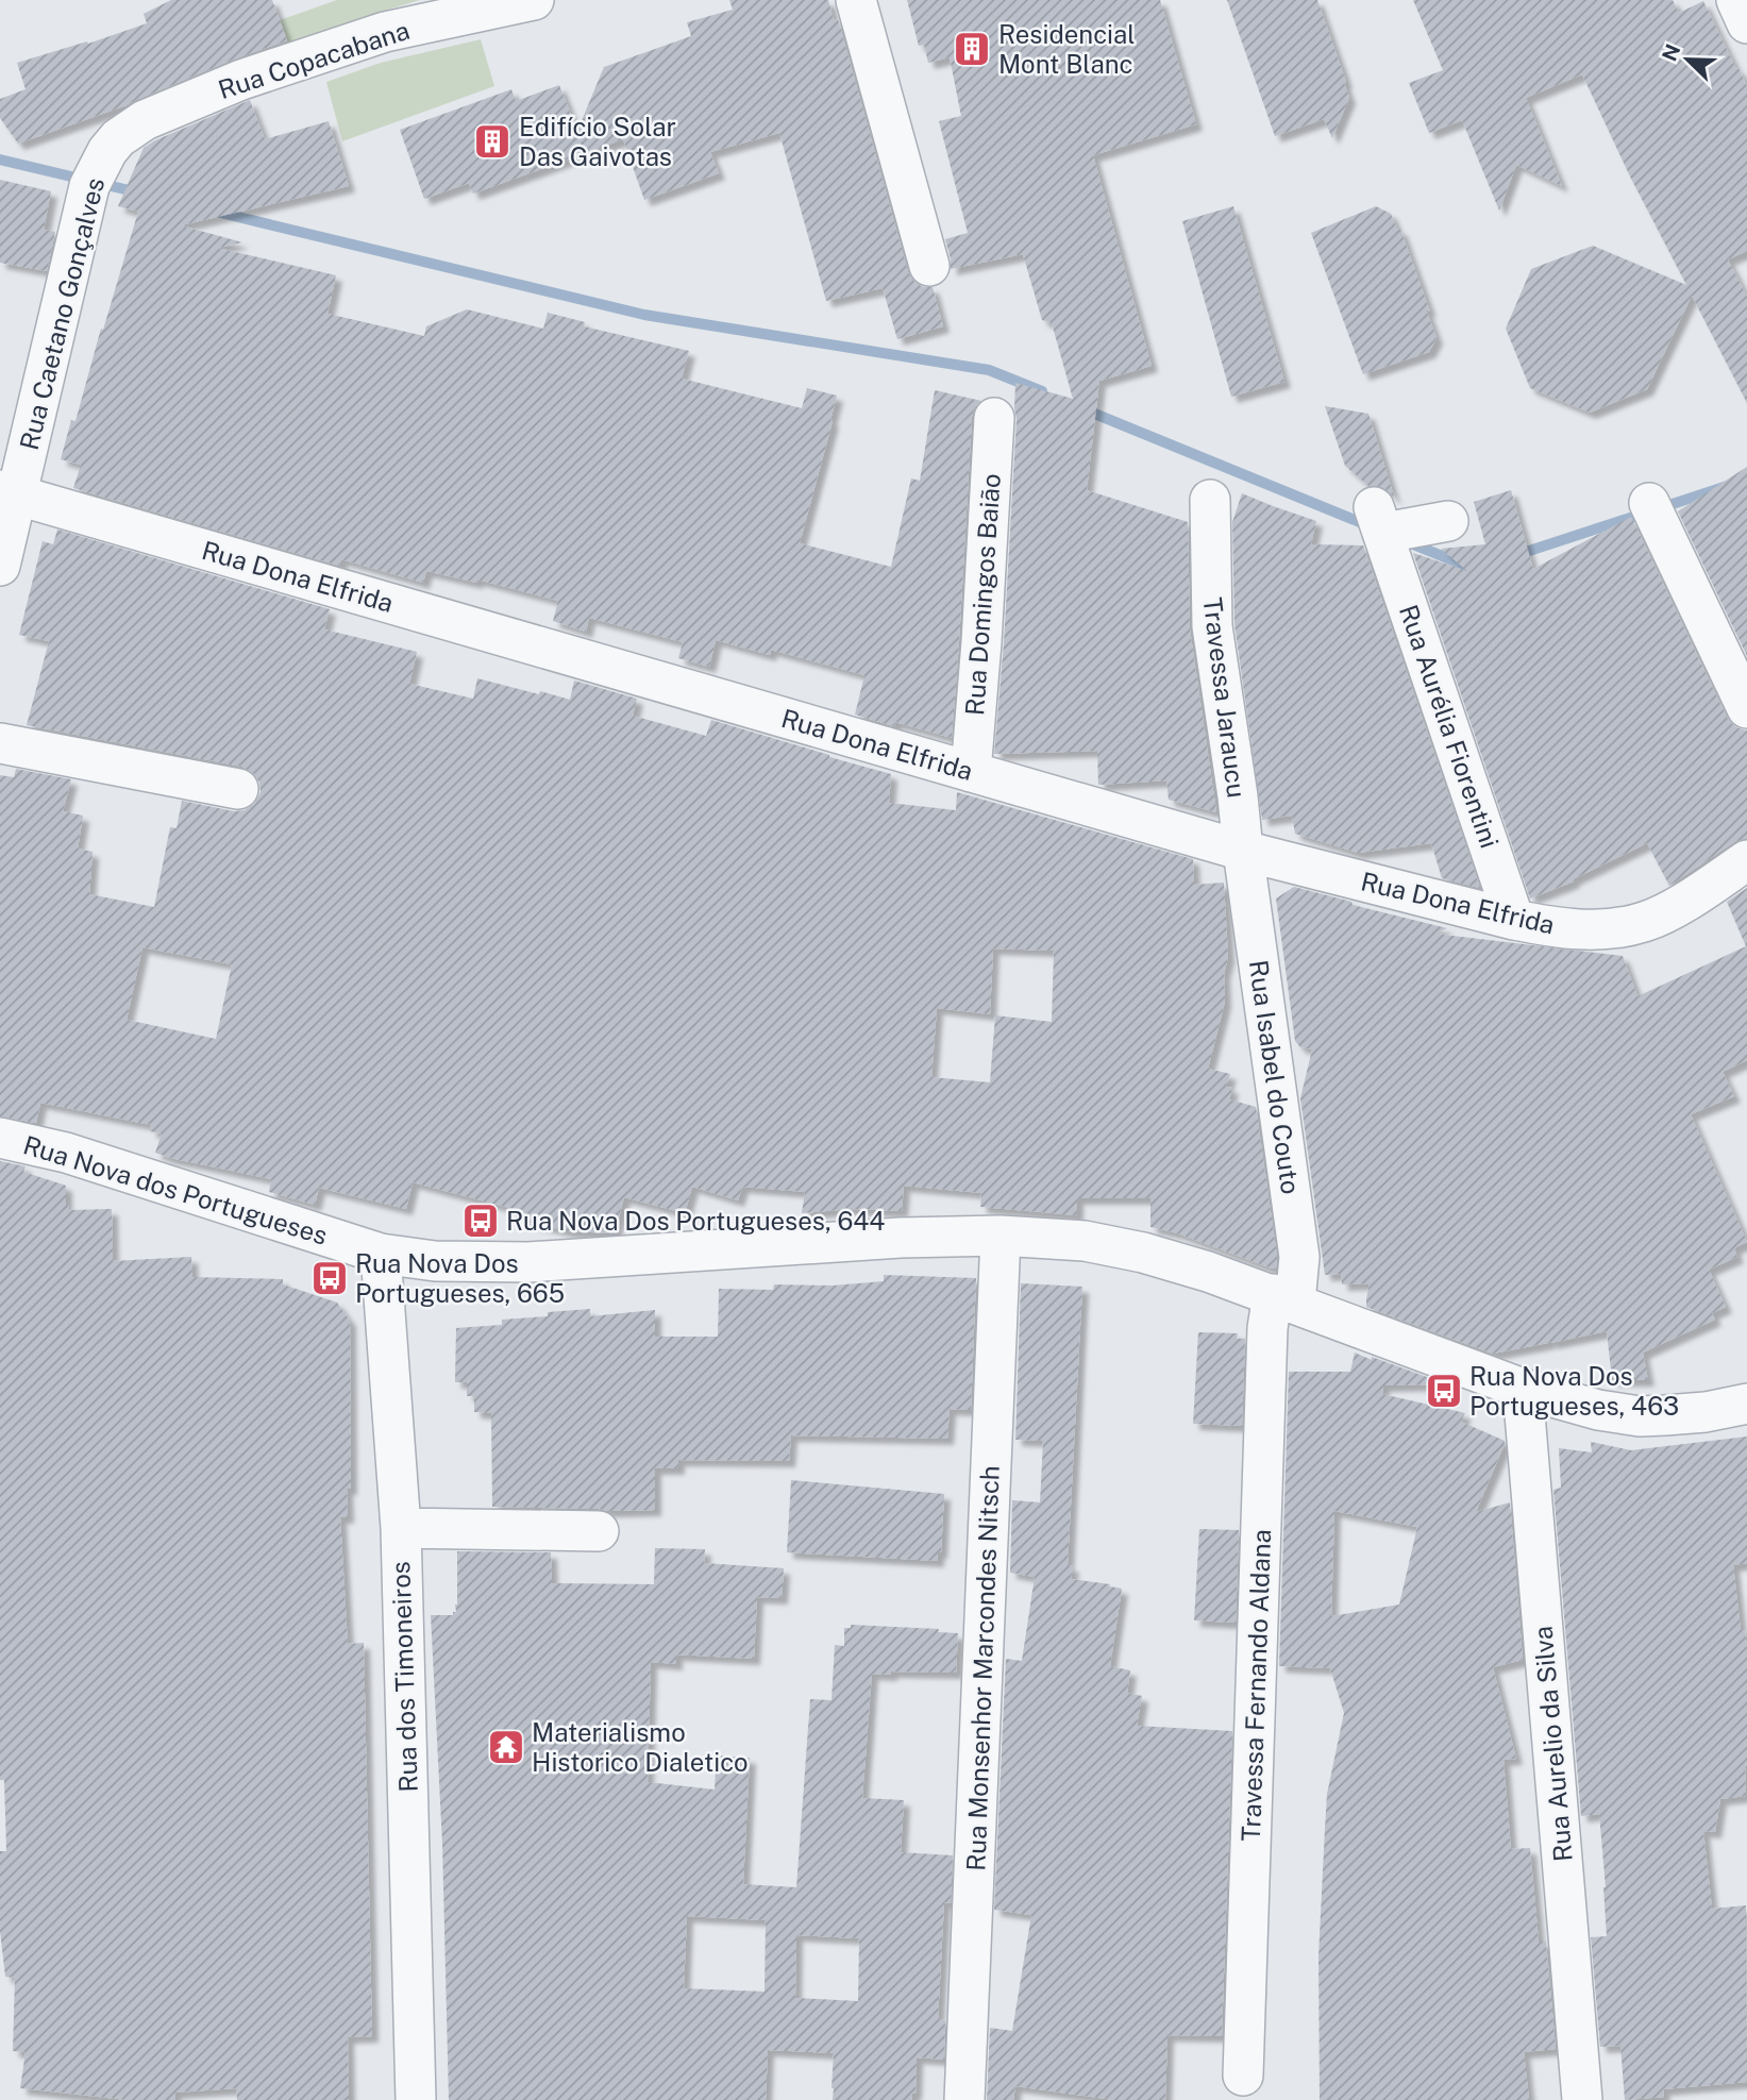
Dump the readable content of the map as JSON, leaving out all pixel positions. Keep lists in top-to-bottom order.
{
  "streets": {
    "street": [
      "Rua Copacabana",
      "Rua Caetano Gonçalves",
      "Rua Dona Elfrida",
      "Rua Domingos Baião",
      "Travessa Jaraucu",
      "Rua Aurélia Fiorentini",
      "Rua Isabel do Couto",
      "Rua Nova dos Portugueses",
      "Rua Monsenhor Marcondes Nitsch",
      "Rua dos Timoneiros",
      "Travessa Fernando Aldana",
      "Rua Aurelio da Silva"
    ]
  },
  "crossings": [
    ["Rua Copacabana", "Rua Caetano Gonçalves"],
    ["Rua Caetano Gonçalves", "Rua Dona Elfrida"],
    ["Rua Dona Elfrida", "Rua Domingos Baião"],
    ["Rua Dona Elfrida", "Travessa Jaraucu"],
    ["Rua Dona Elfrida", "Rua Aurélia Fiorentini"],
    ["Rua Dona Elfrida", "Rua Isabel do Couto"],
    ["Travessa Jaraucu", "Rua Isabel do Couto"],
    ["Rua Isabel do Couto", "Rua Nova dos Portugueses"],
    ["Rua Isabel do Couto", "Travessa Fernando Aldana"],
    ["Rua Nova dos Portugueses", "Rua Monsenhor Marcondes Nitsch"],
    ["Rua Nova dos Portugueses", "Rua dos Timoneiros"],
    ["Rua Nova dos Portugueses", "Travessa Fernando Aldana"],
    ["Rua Nova dos Portugueses", "Rua Aurelio da Silva"]
  ],
  "places": {
    "building": ["Residencial Mont Blanc", "Edifício Solar Das Gaivotas"],
    "bus stop": ["Rua Nova Dos Portugueses, 644", "Rua Nova Dos Portugueses, 665", "Rua Nova Dos Portugueses, 463"],
    "temple": ["Materialismo Historico Dialetico"]
  },
  "north": "top left"
}
